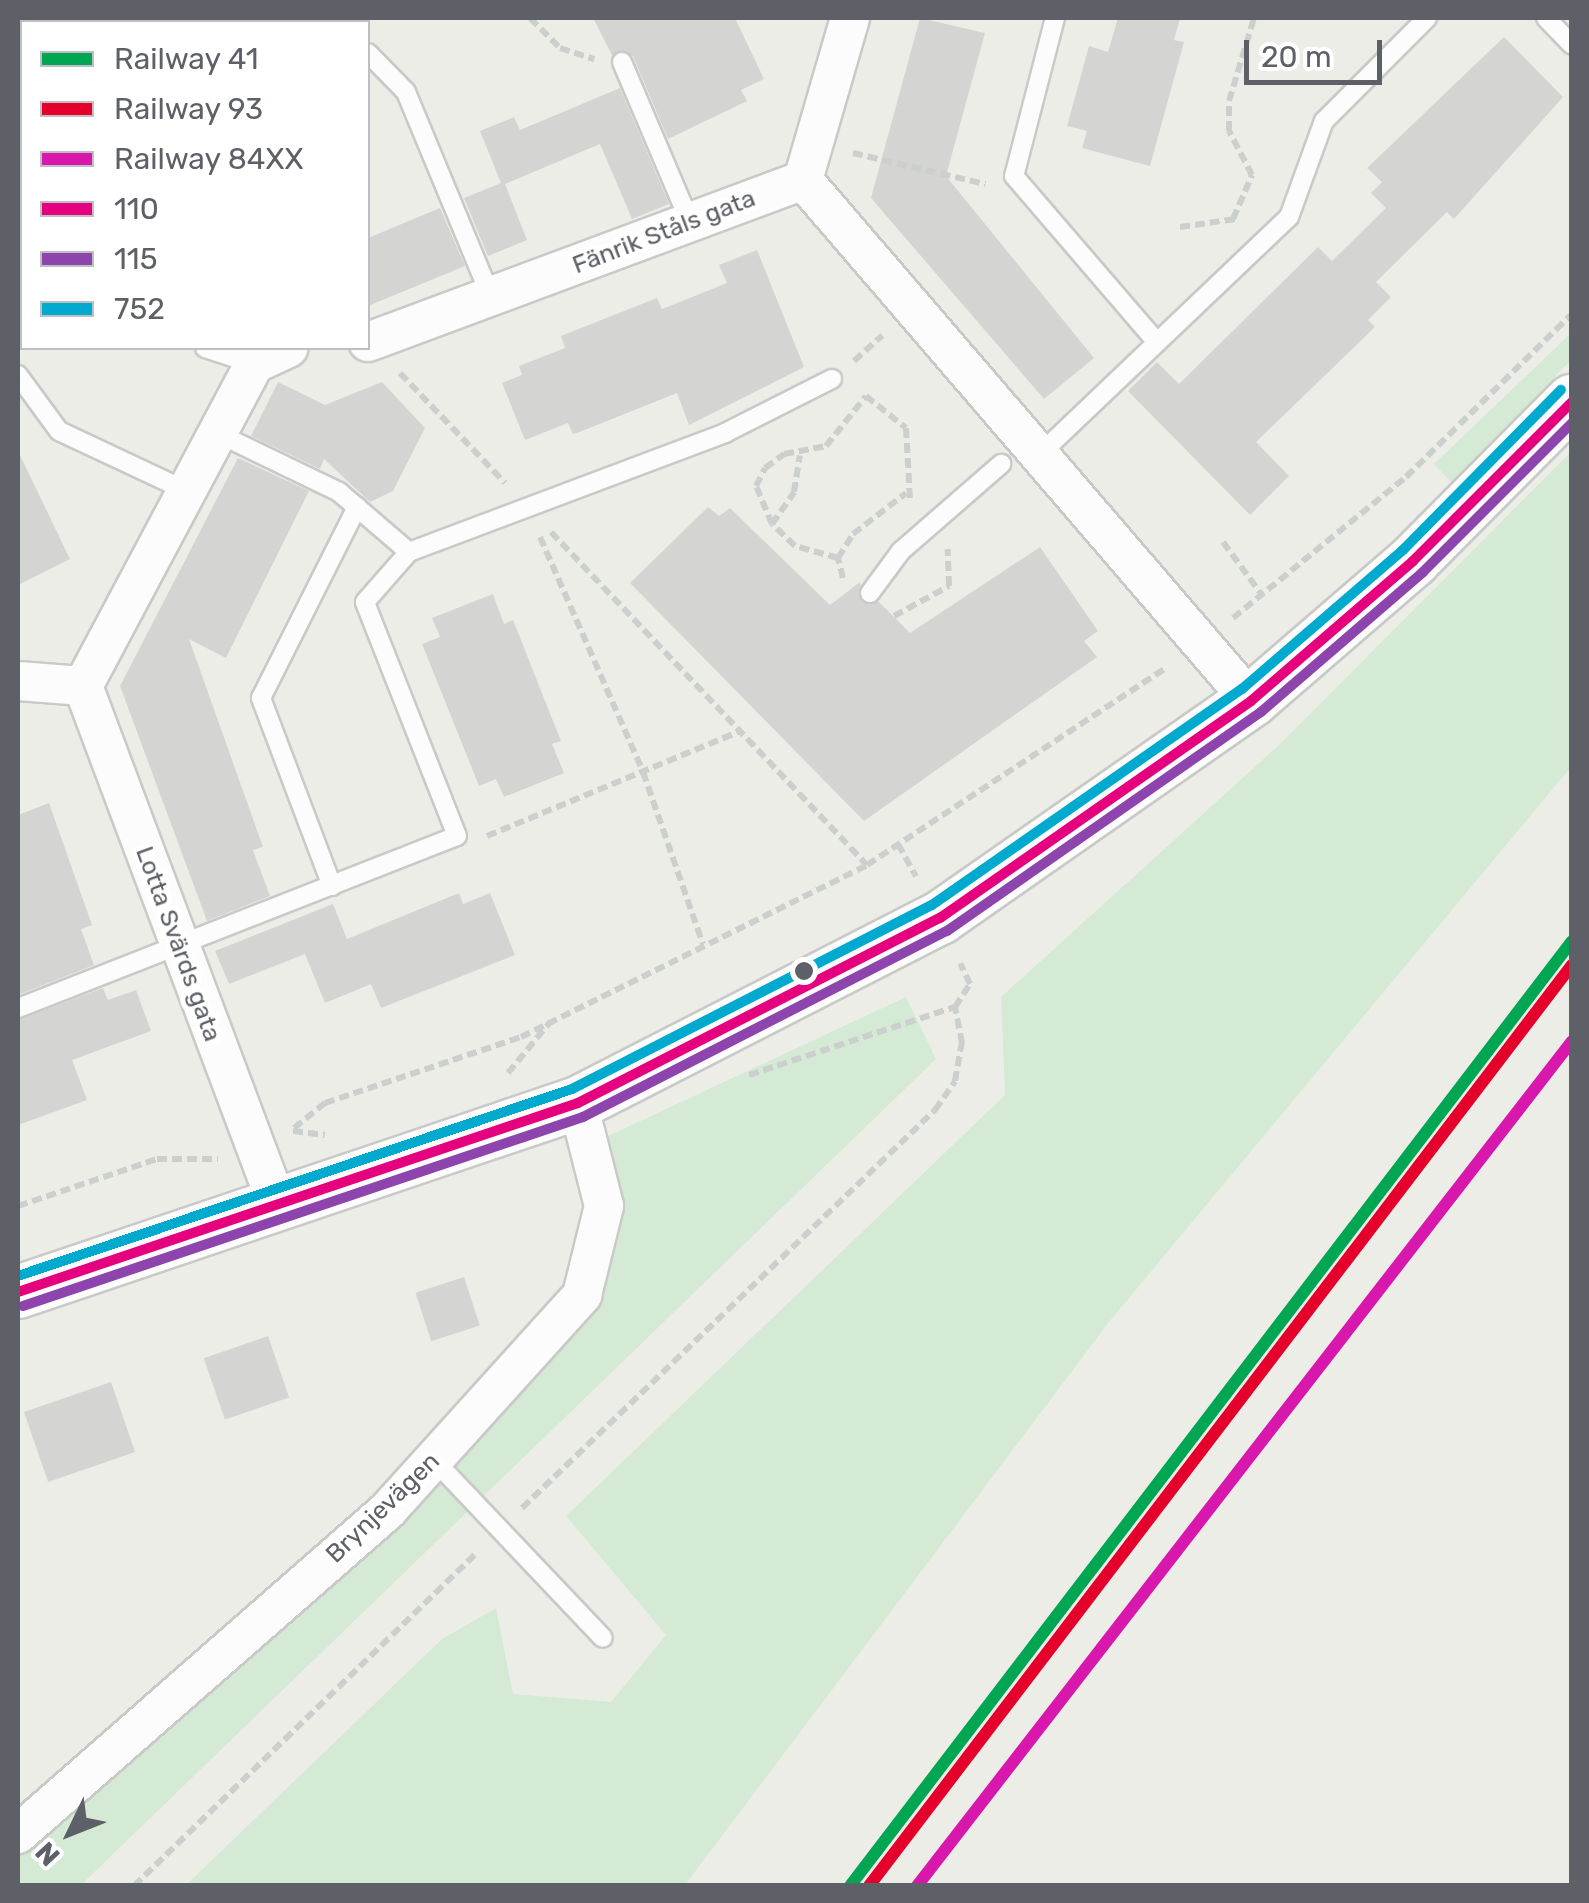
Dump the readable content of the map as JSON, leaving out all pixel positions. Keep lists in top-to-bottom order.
{
  "streets": {
    "street": ["Fänrik Ståls gata", "Lotta Svärds gata", "Brynjevägen"]
  },
  "lines": [
    "transit line 752",
    "transit line 110",
    "transit line 115",
    "rail line 41",
    "rail line 93",
    "rail line 84XX"
  ],
  "legend": [
    "Railway 41",
    "Railway 93",
    "Railway 84XX",
    "110",
    "115",
    "752"
  ],
  "scale_bar": "20 m",
  "north": "bottom left"
}
